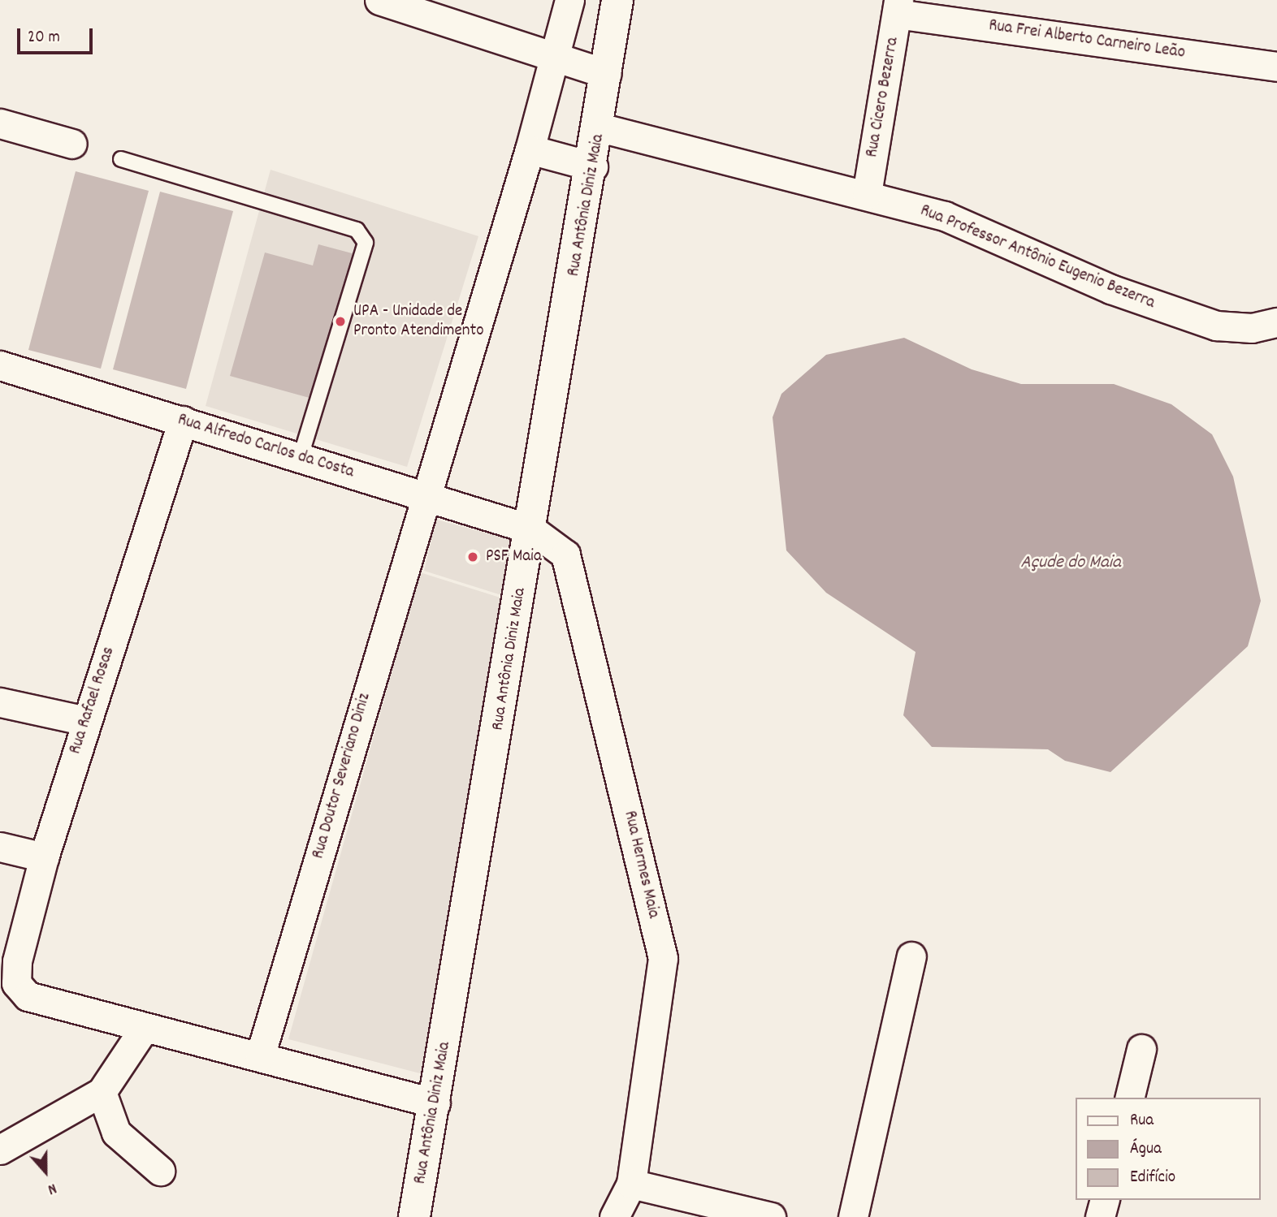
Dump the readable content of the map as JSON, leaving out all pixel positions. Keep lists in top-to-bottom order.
{
  "streets": {
    "main road": ["Rua Antônia Diniz Maia"],
    "street": [
      "Rua Frei Alberto Carneiro Leão",
      "Rua Cicero Bezerra",
      "Rua Professor Antônio Eugenio Bezerra",
      "Rua Alfredo Carlos da Costa",
      "Rua Rafael Rosas",
      "Rua Doutor Severiano Diniz",
      "Rua Hermes Maia"
    ]
  },
  "crossings": [
    ["Rua Frei Alberto Carneiro Leão", "Rua Cicero Bezerra"],
    ["Rua Cicero Bezerra", "Rua Professor Antônio Eugenio Bezerra"],
    ["Rua Antônia Diniz Maia", "Rua Professor Antônio Eugenio Bezerra"],
    ["Rua Antônia Diniz Maia", "Rua Alfredo Carlos da Costa"],
    ["Rua Antônia Diniz Maia", "Rua Hermes Maia"],
    ["Rua Alfredo Carlos da Costa", "Rua Rafael Rosas"],
    ["Rua Alfredo Carlos da Costa", "Rua Doutor Severiano Diniz"],
    ["Rua Alfredo Carlos da Costa", "Rua Hermes Maia"]
  ],
  "water": ["Açude do Maia"],
  "places": ["UPA - Unidade de Pronto Atendimento", "PSF Maia"],
  "legend": ["Rua", "Água", "Edifício"],
  "scale_bar": "20 m",
  "north": "bottom"
}
